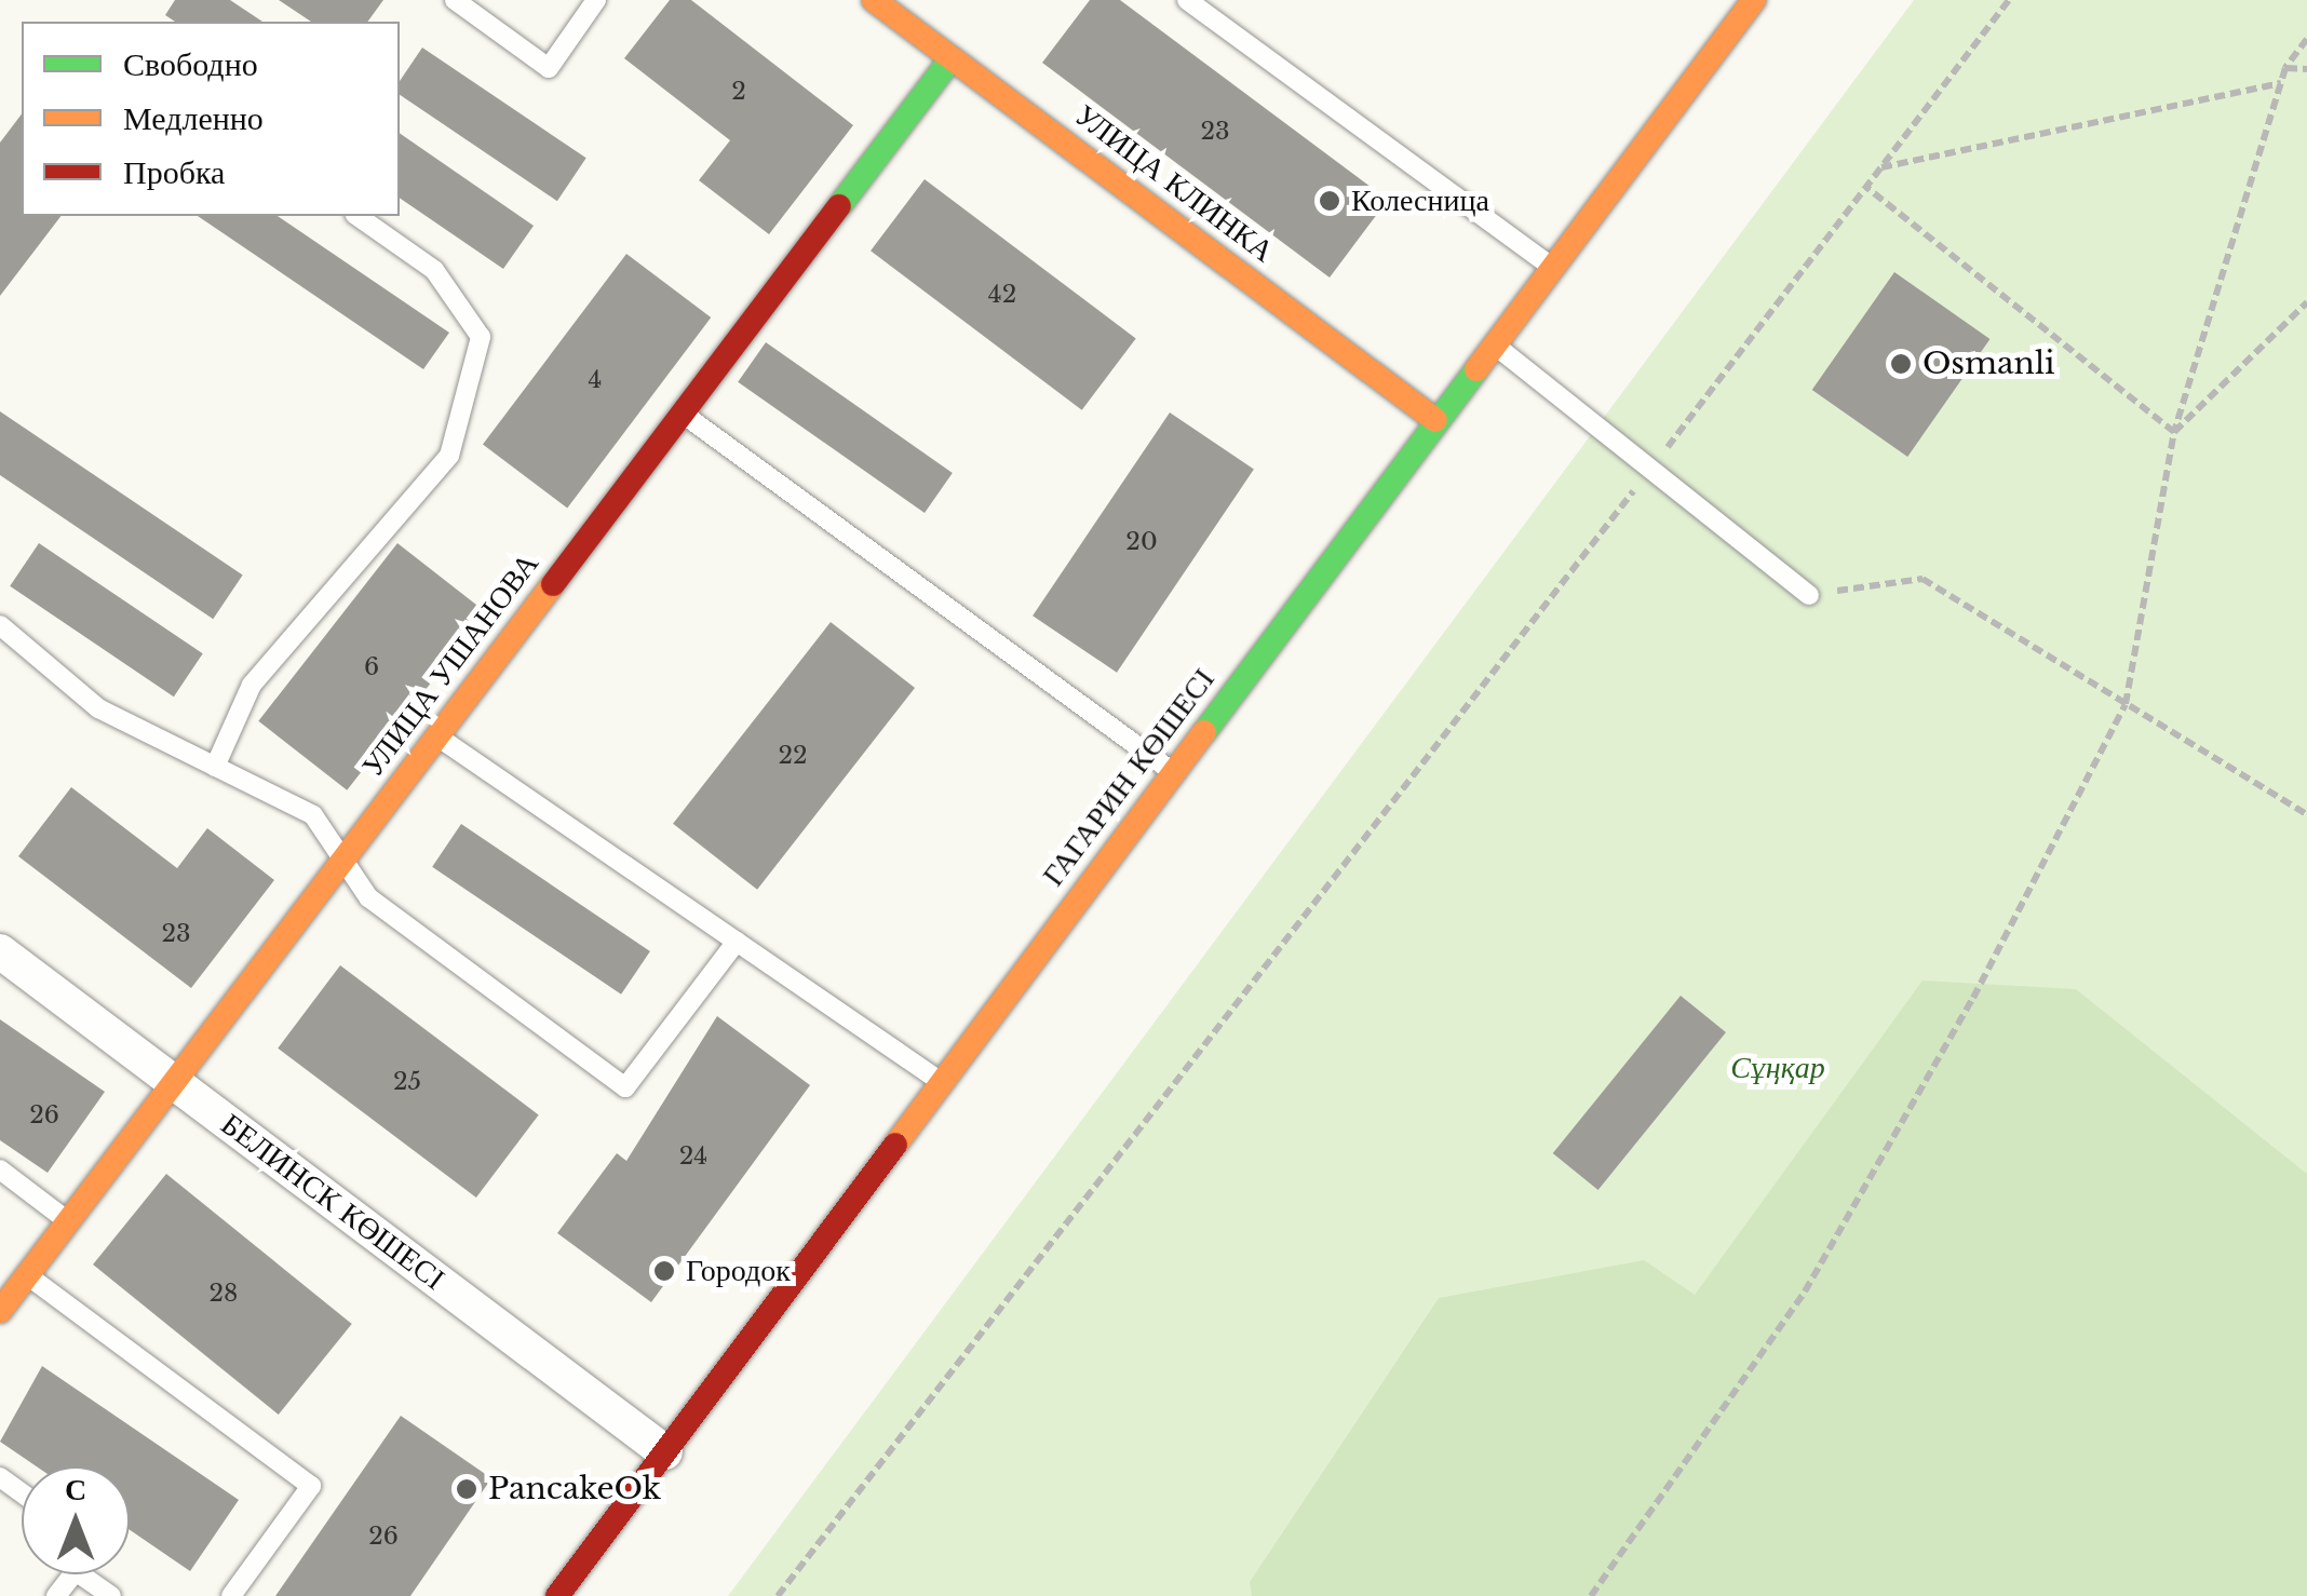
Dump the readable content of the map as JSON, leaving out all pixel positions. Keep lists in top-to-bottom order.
{
  "streets": {
    "street": [
      "УЛИЦА КЛИНКА",
      "УЛИЦА УШАНОВА",
      "ГАГАРИН КӨШЕСІ",
      "БЕЛИНСК КӨШЕСІ"
    ]
  },
  "crossings": [
    ["УЛИЦА КЛИНКА", "УЛИЦА УШАНОВА"],
    ["УЛИЦА КЛИНКА", "ГАГАРИН КӨШЕСІ"],
    ["УЛИЦА УШАНОВА", "БЕЛИНСК КӨШЕСІ"],
    ["ГАГАРИН КӨШЕСІ", "БЕЛИНСК КӨШЕСІ"]
  ],
  "parks": ["Сұңқар"],
  "places": [
    "Колесница",
    "Osmanli",
    "Городок",
    "PancakeOk"
  ],
  "house_numbers": [
    "2",
    "23",
    "42",
    "4",
    "20",
    "6",
    "22",
    "23",
    "25",
    "26",
    "24",
    "28",
    "26"
  ],
  "legend": ["Свободно", "Медленно", "Пробка"],
  "north": "top"
}
